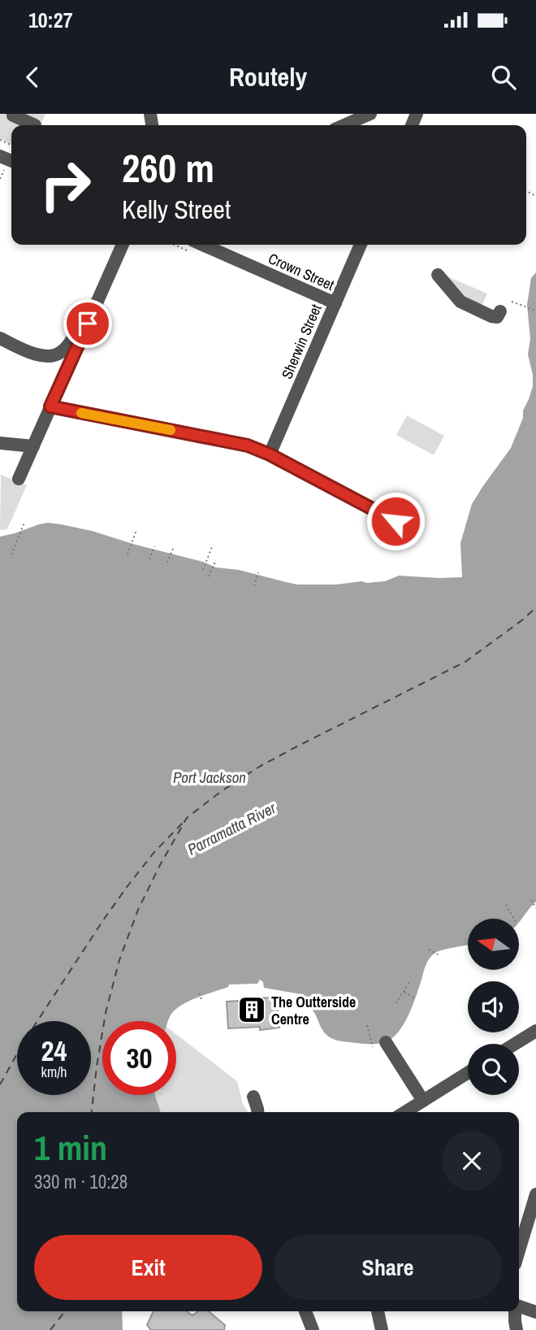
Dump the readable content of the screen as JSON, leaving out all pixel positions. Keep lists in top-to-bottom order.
{
  "streets": {
    "street": ["Crown Street", "Sherwin Street"]
  },
  "crossings": [
    ["Crown Street", "Sherwin Street"]
  ],
  "water": ["Port Jackson", "Parramatta River"],
  "places": {
    "building": ["The Outterside Centre"]
  },
  "north": "left",
  "page": {
    "status": "10:27",
    "header": "Routely",
    "turn": ["260 m", "Kelly Street"],
    "speed": "24 km/h",
    "limit": "30",
    "heading": ["1 min", "330 m · 10:28"],
    "buttons": ["Exit", "Share"]
  }
}
